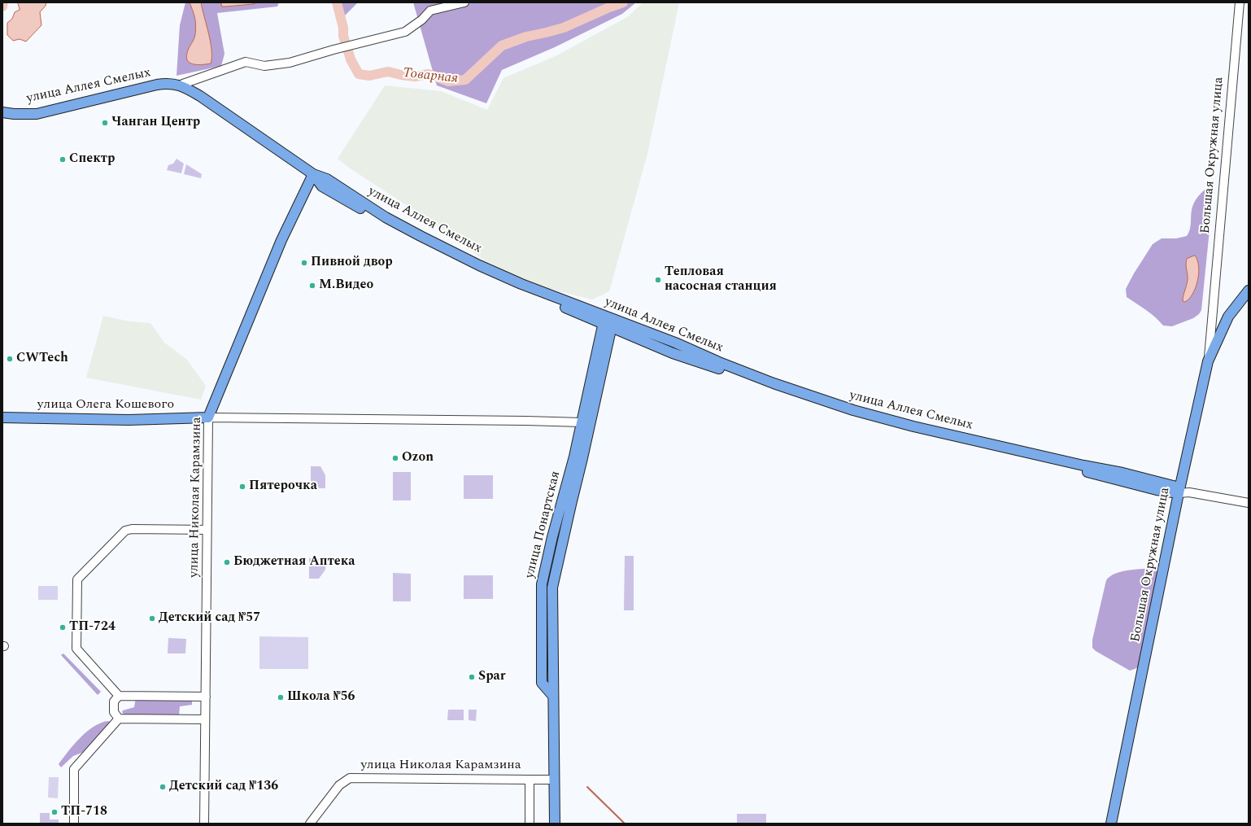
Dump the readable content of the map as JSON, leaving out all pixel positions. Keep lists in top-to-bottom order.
{
  "streets": {
    "main road": [
      "улица Аллея Смелых",
      "Большая Окружная улица",
      "улица Олега Кошевого",
      "улица Николая Карамзина",
      "улица Понартская"
    ]
  },
  "crossings": [
    ["улица Аллея Смелых", "Большая Окружная улица"],
    ["улица Аллея Смелых", "улица Николая Карамзина"],
    ["улица Аллея Смелых", "улица Понартская"],
    ["улица Олега Кошевого", "улица Николая Карамзина"]
  ],
  "water": ["Товарная"],
  "places": [
    "Чанган Центр",
    "Спектр",
    "Пивной двор",
    "Тепловая насосная станция",
    "M.Видео",
    "CWTech",
    "Ozon",
    "Пятерочка",
    "Бюджетная Аптека",
    "Детский сад №57",
    "ТП-724",
    "Spar",
    "Школа №56",
    "Детский сад №136",
    "ТП-718"
  ]
}
